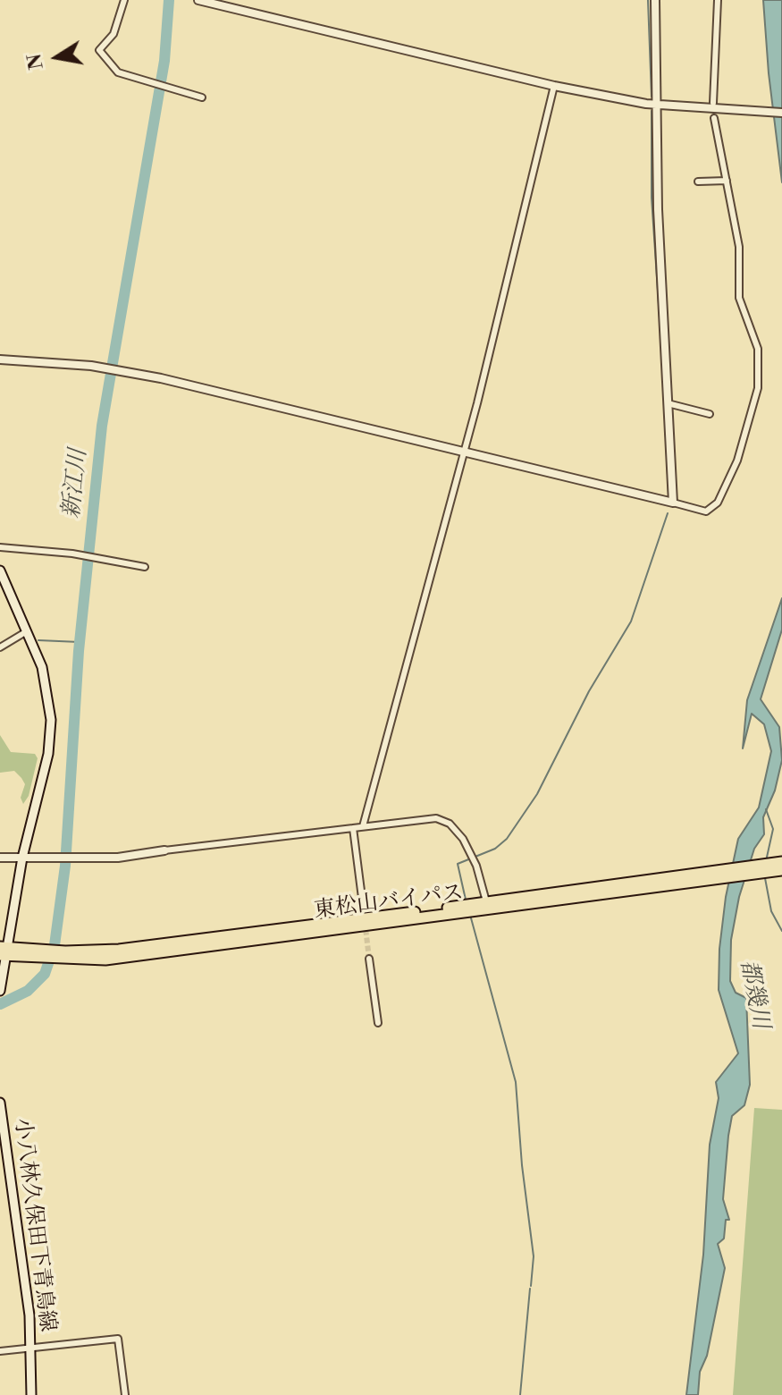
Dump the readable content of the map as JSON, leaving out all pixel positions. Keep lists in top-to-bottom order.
{
  "streets": {
    "highway": ["東松山バイパス"],
    "main road": ["小八林久保田下青鳥線"]
  },
  "water": ["新江川", "都幾川"],
  "north": "left"
}
